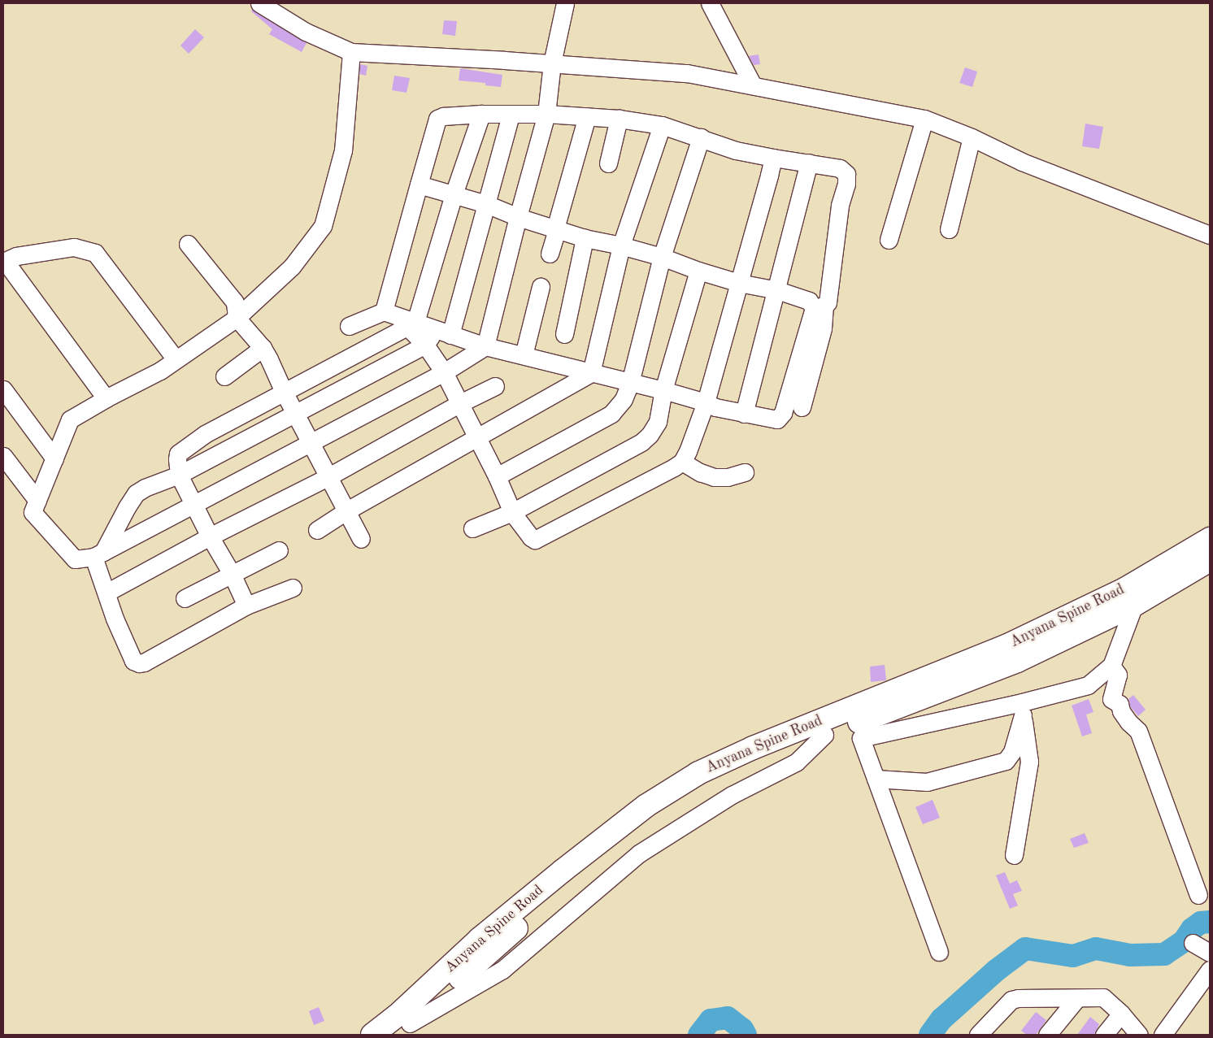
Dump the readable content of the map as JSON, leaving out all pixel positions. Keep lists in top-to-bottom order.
{
  "streets": {
    "main road": ["Anyana Spine Road"]
  }
}
